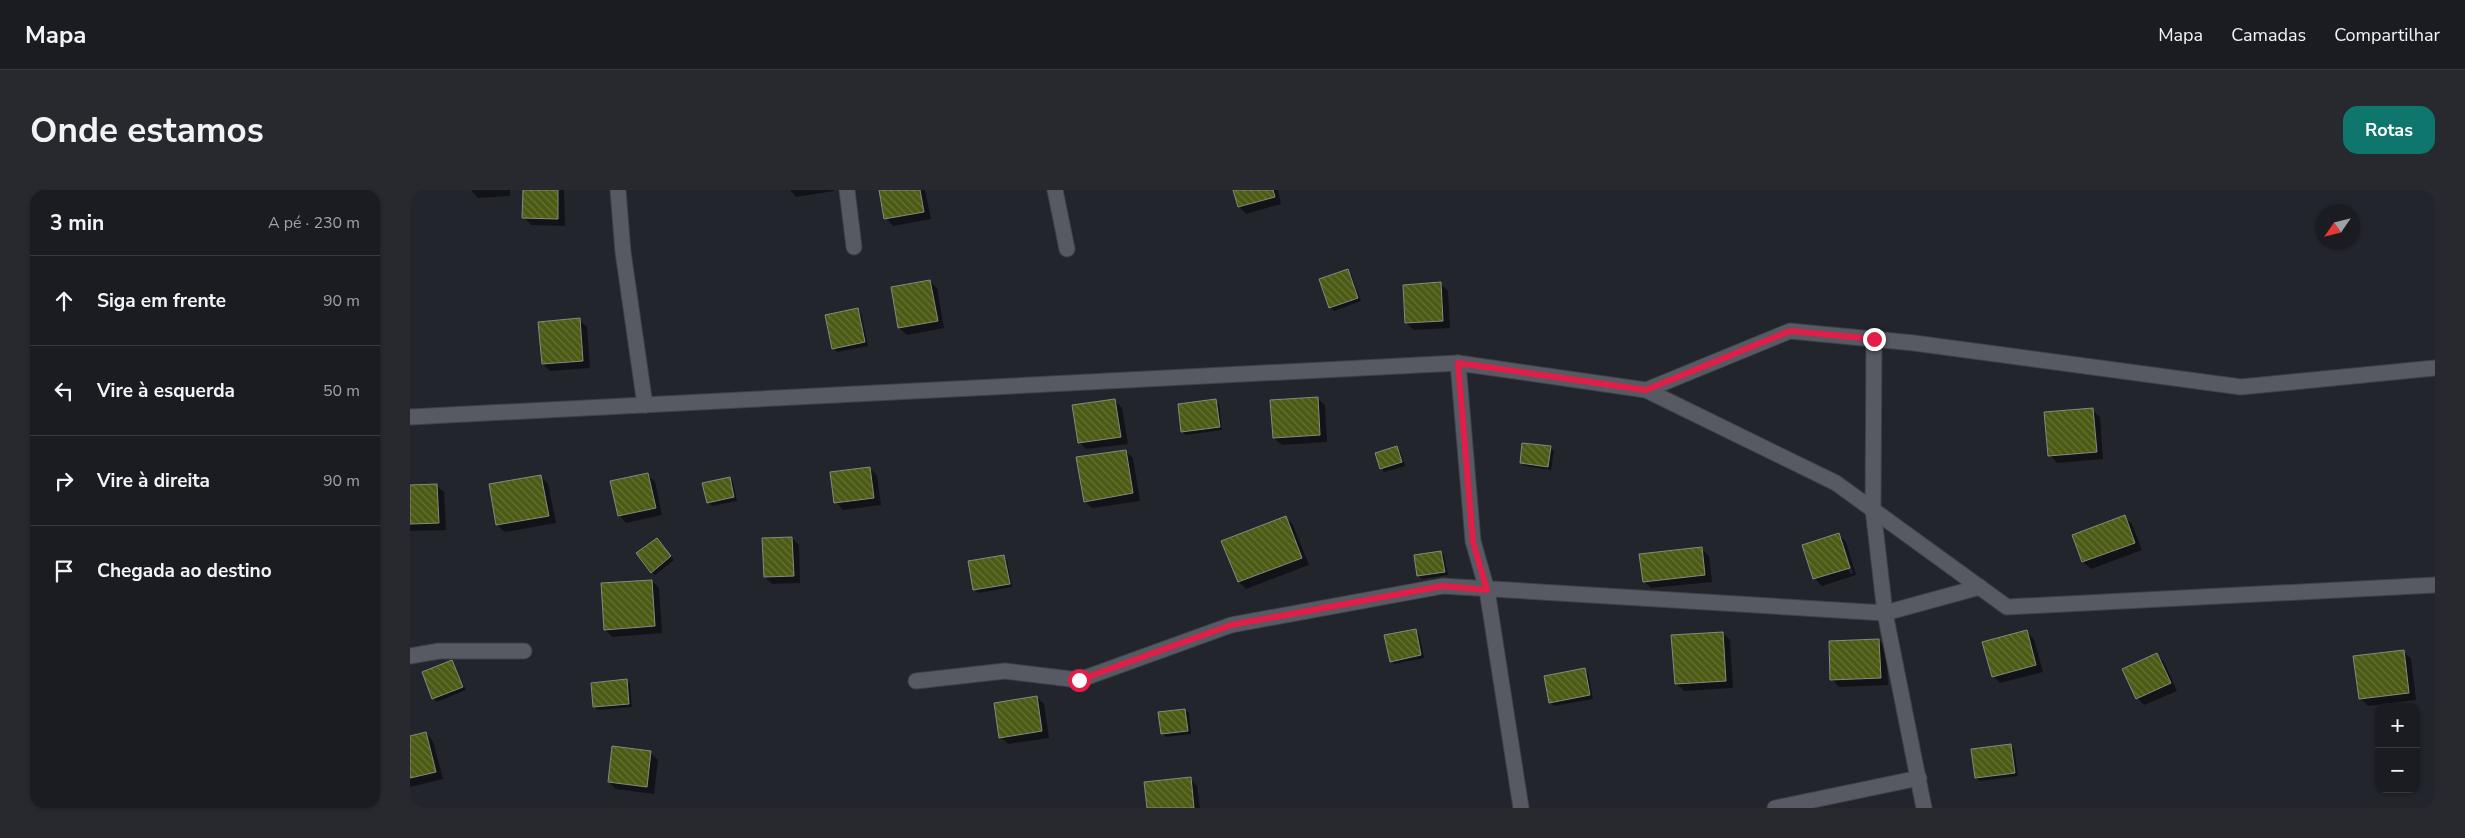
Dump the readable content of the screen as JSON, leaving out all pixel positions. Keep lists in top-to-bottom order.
{
  "north": "bottom left",
  "page": {
    "header": "Mapa",
    "nav": ["Mapa", "Camadas", "Compartilhar"],
    "buttons": "Rotas",
    "title": "Onde estamos",
    "heading": ["3 min", "A pé · 230 m"],
    "list": [
      ["Siga em frente", "90 m"],
      ["Vire à esquerda", "50 m"],
      ["Vire à direita", "90 m"],
      "Chegada ao destino"
    ],
    "map_buttons": ["+", "−"]
  }
}
